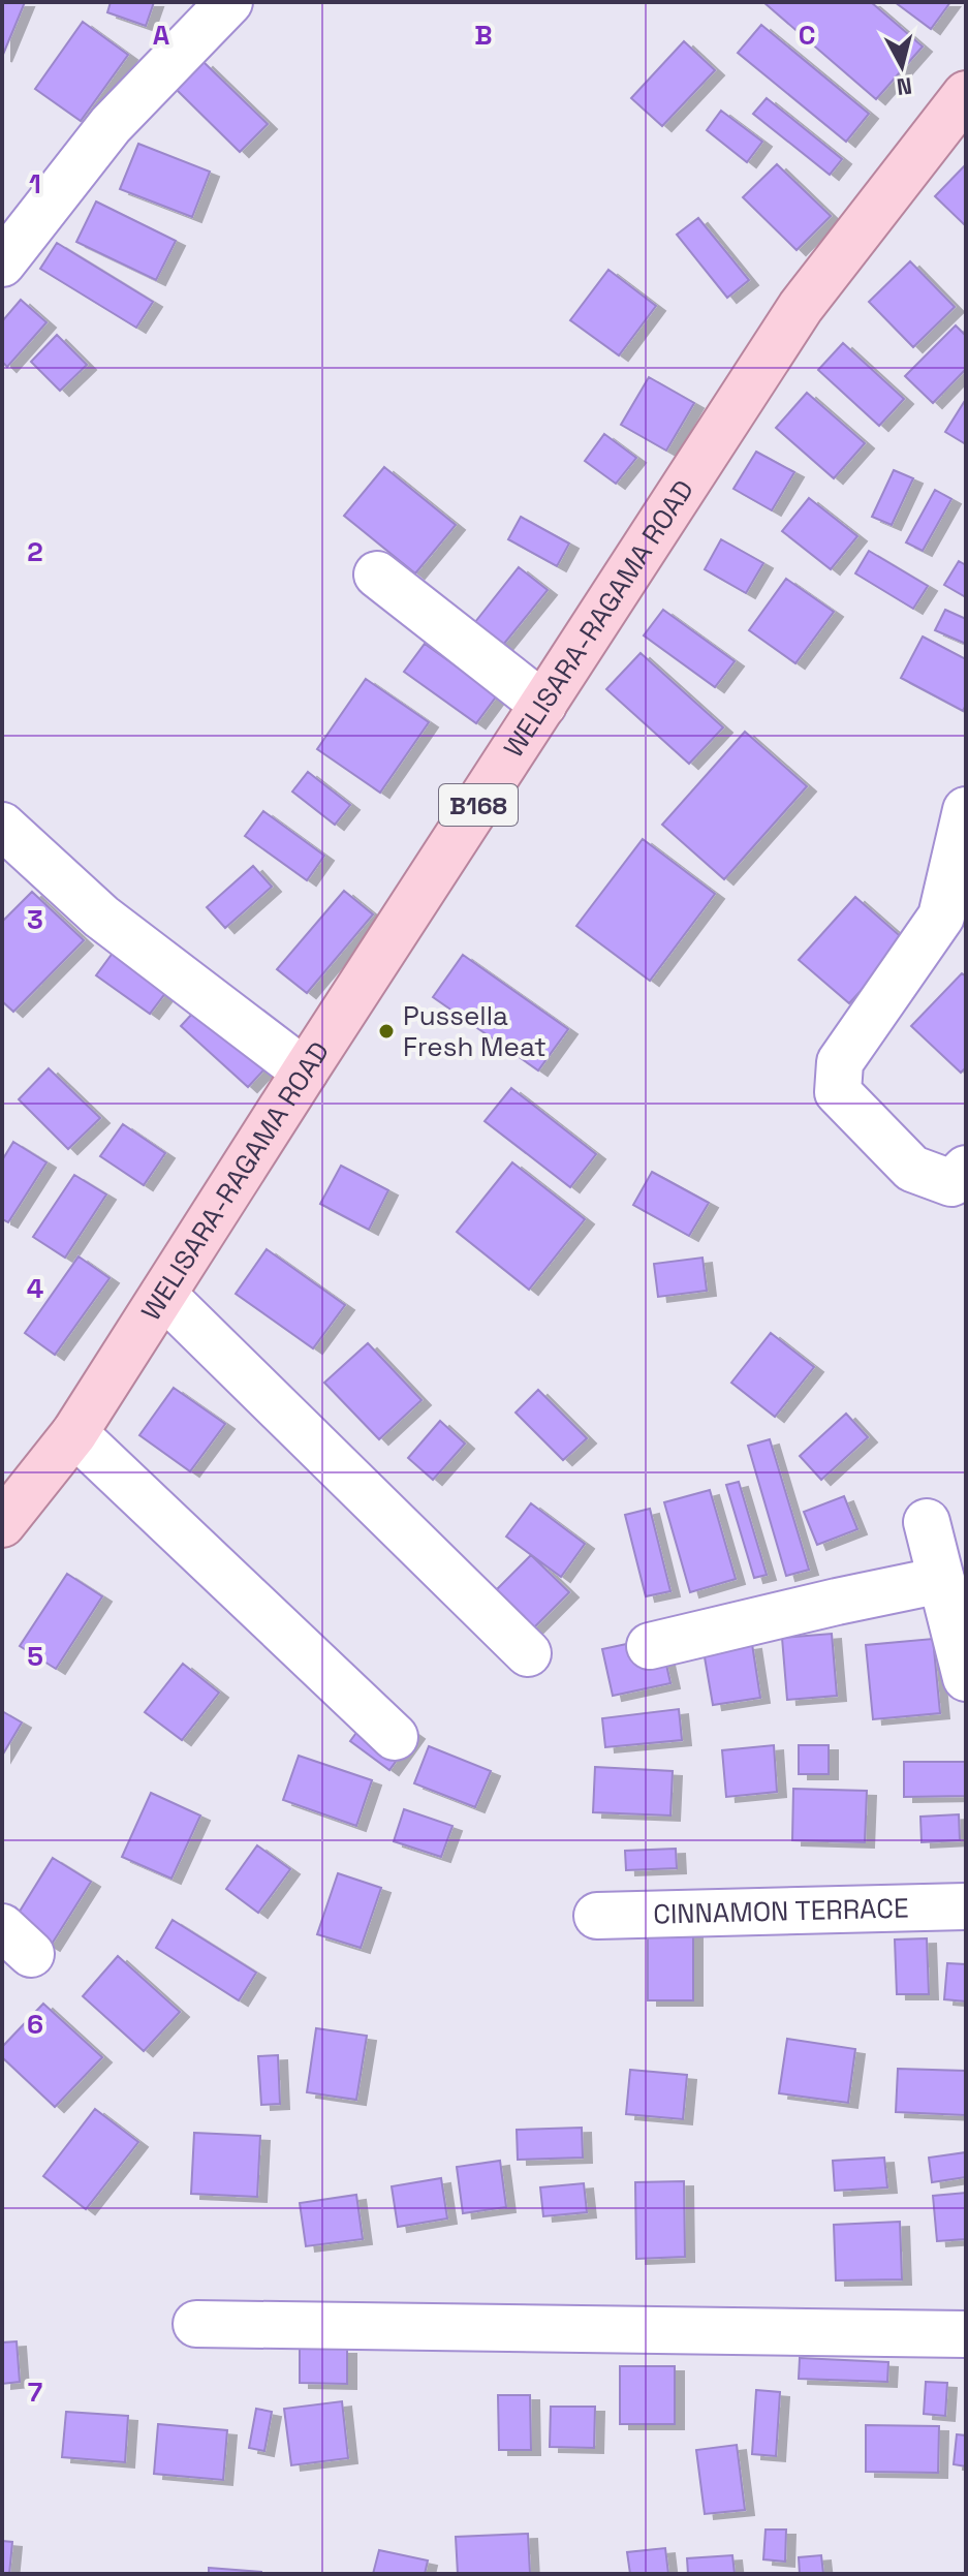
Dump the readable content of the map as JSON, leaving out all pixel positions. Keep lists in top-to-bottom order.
{
  "streets": {
    "main road": ["WELISARA-RAGAMA ROAD", "B168"],
    "street": ["CINNAMON TERRACE"]
  },
  "places": ["Pussella Fresh Meat"],
  "north": "bottom",
  "grid": {
    "columns": ["A", "B", "C"],
    "rows": [
      "1",
      "2",
      "3",
      "4",
      "5",
      "6",
      "7"
    ]
  }
}
